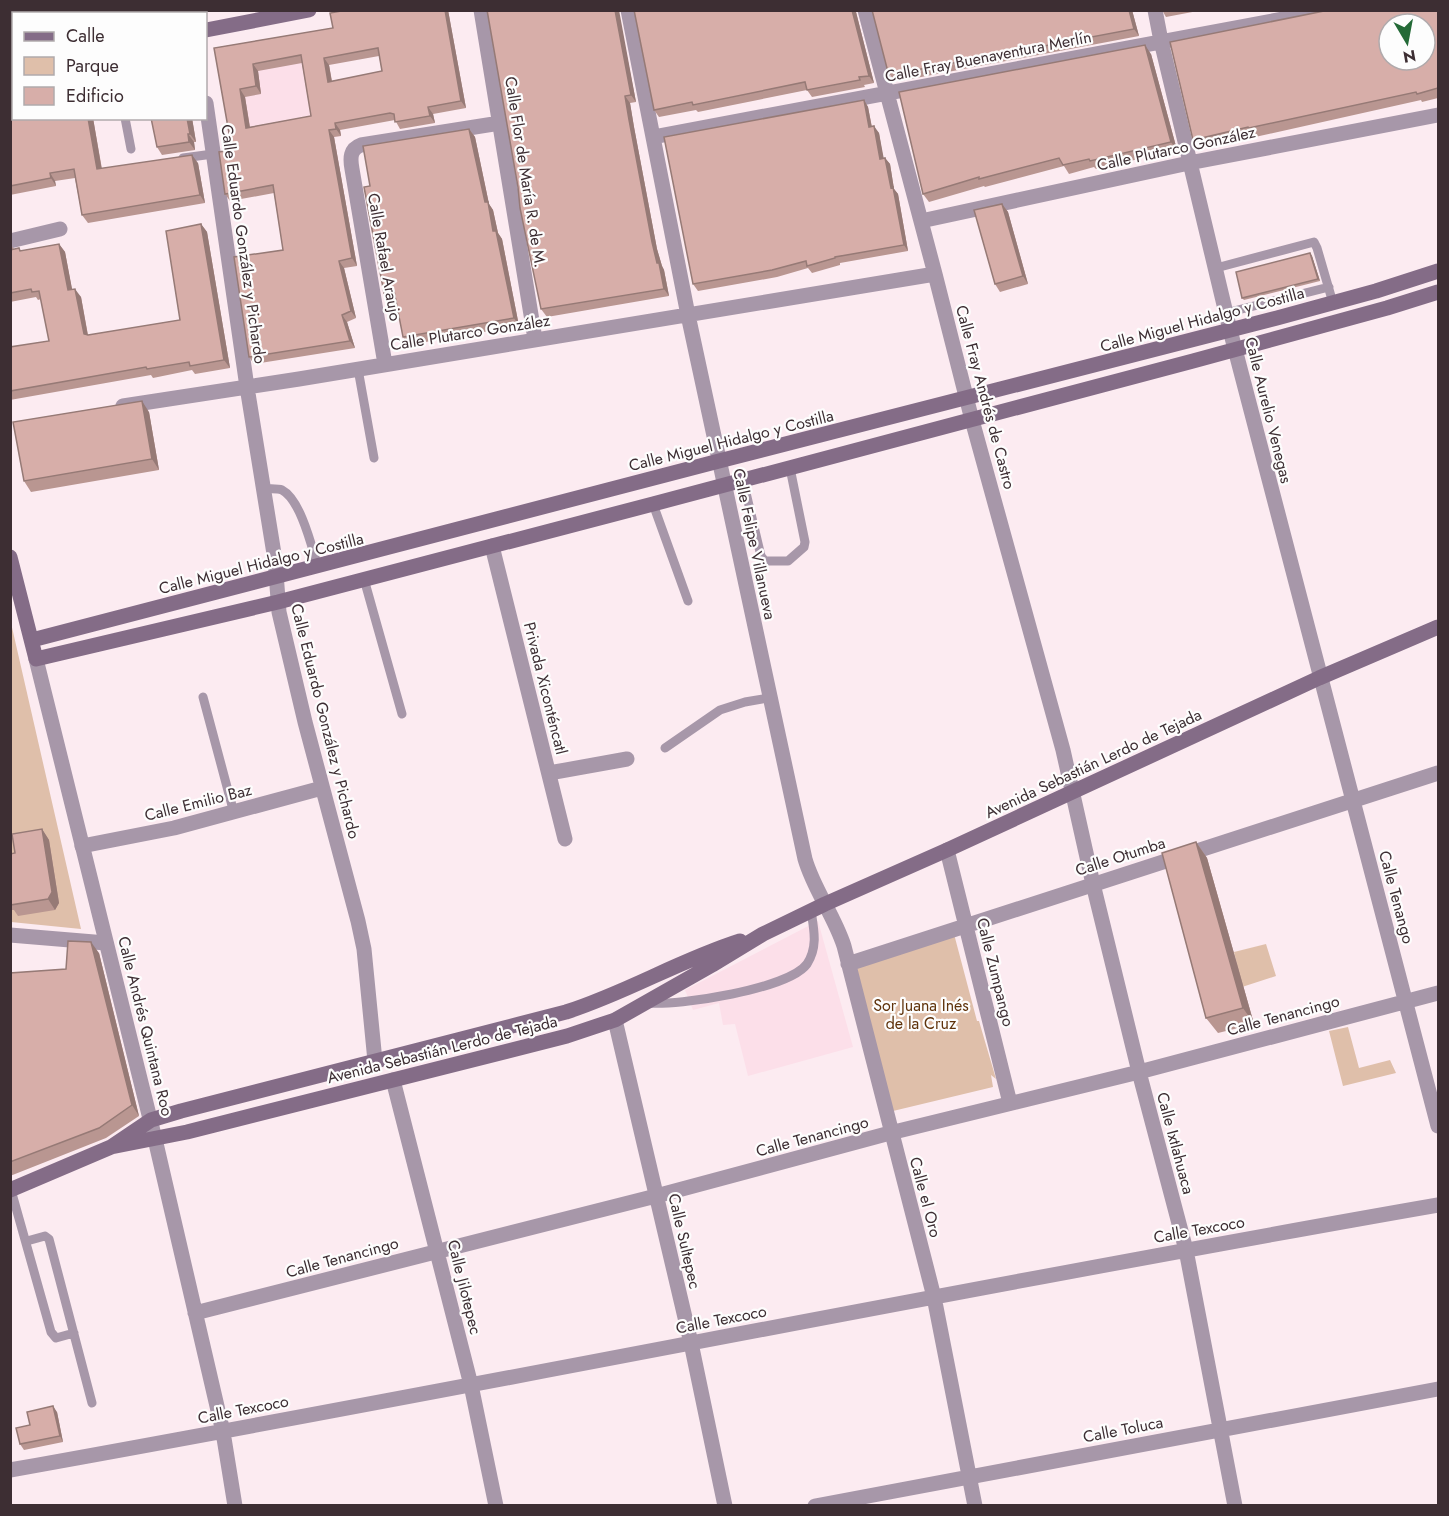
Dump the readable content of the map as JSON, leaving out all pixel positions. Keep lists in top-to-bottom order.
{
  "streets": {
    "main road": ["Calle Miguel Hidalgo y Costilla", "Avenida Sebastián Lerdo de Tejada", "Calle Andrés Quintana Roo"],
    "street": [
      "Calle Fray Buenaventura Merlín",
      "Calle Plutarco González",
      "Calle Flor de María R. de M.",
      "Calle Eduardo González y Pichardo",
      "Calle Rafael Araujo",
      "Calle Fray Andrés de Castro",
      "Calle Aurelio Venegas",
      "Calle Felipe Villanueva",
      "Privada Xiconténcatl",
      "Calle Emilio Baz",
      "Calle Otumba",
      "Calle Tenango",
      "Calle Zumpango",
      "Calle Tenancingo",
      "Calle Ixtlahuaca",
      "Calle el Oro",
      "Calle Texcoco",
      "Calle Sultepec",
      "Calle Jilotepec",
      "Calle Toluca"
    ]
  },
  "crossings": [
    ["Calle Fray Buenaventura Merlín", "Calle Fray Andrés de Castro"],
    ["Calle Fray Buenaventura Merlín", "Calle Aurelio Venegas"],
    ["Calle Fray Buenaventura Merlín", "Calle Felipe Villanueva"],
    ["Calle Plutarco González", "Calle Flor de María R. de M."],
    ["Calle Plutarco González", "Calle Eduardo González y Pichardo"],
    ["Calle Plutarco González", "Calle Rafael Araujo"],
    ["Calle Plutarco González", "Calle Fray Andrés de Castro"],
    ["Calle Plutarco González", "Calle Aurelio Venegas"],
    ["Calle Plutarco González", "Calle Felipe Villanueva"],
    ["Calle Flor de María R. de M.", "Calle Rafael Araujo"],
    ["Calle Eduardo González y Pichardo", "Calle Miguel Hidalgo y Costilla"],
    ["Calle Eduardo González y Pichardo", "Avenida Sebastián Lerdo de Tejada"],
    ["Calle Eduardo González y Pichardo", "Calle Emilio Baz"],
    ["Calle Miguel Hidalgo y Costilla", "Calle Fray Andrés de Castro"],
    ["Calle Miguel Hidalgo y Costilla", "Calle Aurelio Venegas"],
    ["Calle Miguel Hidalgo y Costilla", "Calle Felipe Villanueva"],
    ["Calle Miguel Hidalgo y Costilla", "Calle Andrés Quintana Roo"],
    ["Calle Fray Andrés de Castro", "Avenida Sebastián Lerdo de Tejada"],
    ["Calle Fray Andrés de Castro", "Calle Ixtlahuaca"],
    ["Calle Aurelio Venegas", "Avenida Sebastián Lerdo de Tejada"],
    ["Calle Aurelio Venegas", "Calle Tenango"],
    ["Calle Felipe Villanueva", "Avenida Sebastián Lerdo de Tejada"],
    ["Calle Felipe Villanueva", "Calle el Oro"],
    ["Avenida Sebastián Lerdo de Tejada", "Calle Tenango"],
    ["Avenida Sebastián Lerdo de Tejada", "Calle Zumpango"],
    ["Avenida Sebastián Lerdo de Tejada", "Calle Andrés Quintana Roo"],
    ["Avenida Sebastián Lerdo de Tejada", "Calle Ixtlahuaca"],
    ["Avenida Sebastián Lerdo de Tejada", "Calle el Oro"],
    ["Avenida Sebastián Lerdo de Tejada", "Calle Sultepec"],
    ["Avenida Sebastián Lerdo de Tejada", "Calle Jilotepec"],
    ["Calle Emilio Baz", "Calle Andrés Quintana Roo"],
    ["Calle Otumba", "Calle Tenango"],
    ["Calle Otumba", "Calle Zumpango"],
    ["Calle Otumba", "Calle Ixtlahuaca"],
    ["Calle Otumba", "Calle el Oro"],
    ["Calle Tenango", "Calle Tenancingo"],
    ["Calle Zumpango", "Calle Tenancingo"],
    ["Calle Tenancingo", "Calle Andrés Quintana Roo"],
    ["Calle Tenancingo", "Calle Ixtlahuaca"],
    ["Calle Tenancingo", "Calle el Oro"],
    ["Calle Tenancingo", "Calle Sultepec"],
    ["Calle Tenancingo", "Calle Jilotepec"],
    ["Calle Andrés Quintana Roo", "Calle Texcoco"],
    ["Calle Ixtlahuaca", "Calle Texcoco"],
    ["Calle Ixtlahuaca", "Calle Toluca"],
    ["Calle el Oro", "Calle Texcoco"],
    ["Calle el Oro", "Calle Toluca"],
    ["Calle Texcoco", "Calle Sultepec"],
    ["Calle Texcoco", "Calle Jilotepec"]
  ],
  "parks": ["Sor Juana Inés de la Cruz"],
  "legend": ["Calle", "Parque", "Edificio"],
  "north": "bottom"
}
